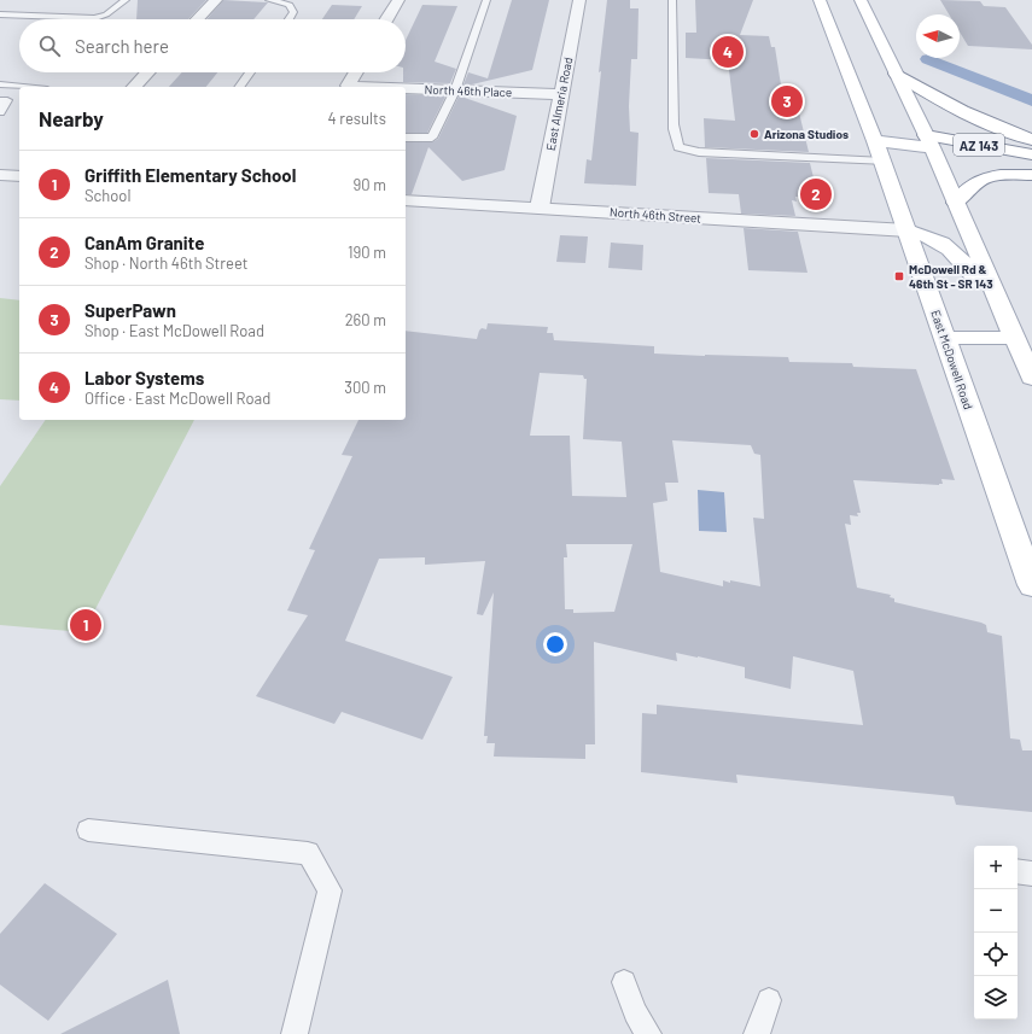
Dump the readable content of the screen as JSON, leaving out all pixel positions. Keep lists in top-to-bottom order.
{
  "streets": {
    "main road": ["AZ 143", "East McDowell Road"],
    "street": ["North 46th Place", "East Almeria Road", "North 46th Street"]
  },
  "crossings": [
    ["North 46th Place", "East Almeria Road"],
    ["East Almeria Road", "North 46th Street"],
    ["AZ 143", "East McDowell Road"],
    ["North 46th Street", "East McDowell Road"]
  ],
  "places": {
    "other": ["Arizona Studios"],
    "transit": ["McDowell Rd & 46th St - SR 143"]
  },
  "north": "left",
  "page": {
    "search": "Search here",
    "pins": [
      "4",
      "3",
      "2",
      "1"
    ],
    "heading": ["Nearby", "4 results"],
    "list": [
      {
        "mark": "1",
        "name": "Griffith Elementary School",
        "note": "School",
        "value": "90 m"
      },
      {
        "mark": "2",
        "name": "CanAm Granite",
        "note": "Shop · North 46th Street",
        "value": "190 m"
      },
      {
        "mark": "3",
        "name": "SuperPawn",
        "note": "Shop · East McDowell Road",
        "value": "260 m"
      },
      {
        "mark": "4",
        "name": "Labor Systems",
        "note": "Office · East McDowell Road",
        "value": "300 m"
      }
    ],
    "map_buttons": ["+", "−"]
  }
}
